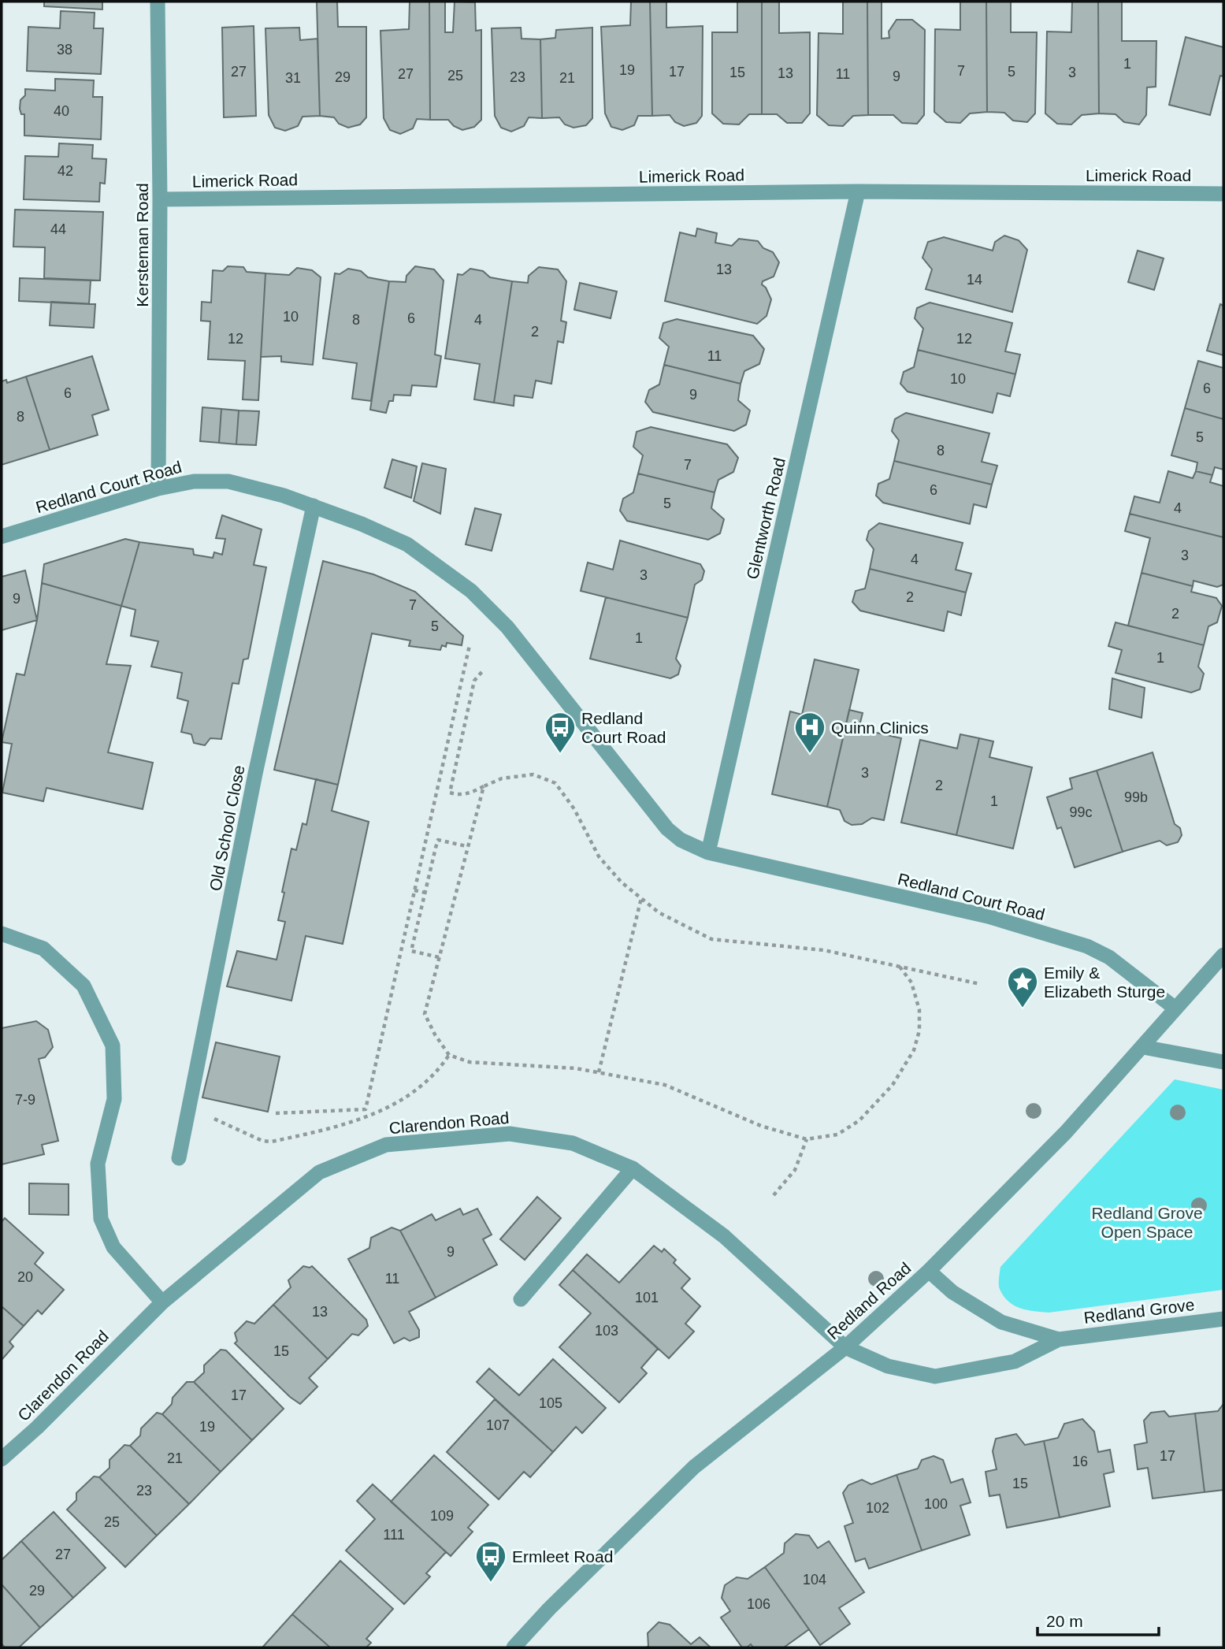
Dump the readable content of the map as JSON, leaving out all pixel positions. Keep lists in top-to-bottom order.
{
  "streets": {
    "street": [
      "Limerick Road",
      "Kersteman Road",
      "Redland Court Road",
      "Glentworth Road",
      "Old School Close",
      "Clarendon Road",
      "Redland Road",
      "Redland Grove"
    ]
  },
  "crossings": [
    ["Limerick Road", "Kersteman Road"],
    ["Limerick Road", "Glentworth Road"],
    ["Kersteman Road", "Redland Court Road"],
    ["Redland Court Road", "Glentworth Road"],
    ["Redland Court Road", "Old School Close"],
    ["Redland Court Road", "Redland Road"],
    ["Clarendon Road", "Redland Road"],
    ["Clarendon Road", "Redland Grove"],
    ["Redland Road", "Redland Grove"]
  ],
  "parks": ["Redland Grove Open Space"],
  "places": {
    "bus stop": ["Redland Court Road", "Ermleet Road"],
    "hospital": ["Quinn Clinics"],
    "place": ["Emily & Elizabeth Sturge"]
  },
  "house_numbers": [
    "38",
    "1",
    "19",
    "7",
    "27",
    "17",
    "5",
    "15",
    "3",
    "13",
    "27",
    "11",
    "25",
    "9",
    "29",
    "23",
    "31",
    "21",
    "40",
    "42",
    "44",
    "13",
    "14",
    "10",
    "6",
    "8",
    "4",
    "2",
    "12",
    "12",
    "11",
    "10",
    "6",
    "6",
    "9",
    "8",
    "5",
    "8",
    "7",
    "6",
    "5",
    "4",
    "3",
    "4",
    "3",
    "2",
    "9",
    "7",
    "2",
    "5",
    "1",
    "1",
    "3",
    "2",
    "99b",
    "1",
    "99c",
    "7-9",
    "9",
    "20",
    "11",
    "101",
    "13",
    "103",
    "15",
    "17",
    "105",
    "107",
    "19",
    "17",
    "21",
    "16",
    "15",
    "23",
    "100",
    "102",
    "109",
    "25",
    "111",
    "27",
    "104",
    "29",
    "106"
  ],
  "scale_bar": "20 m"
}
